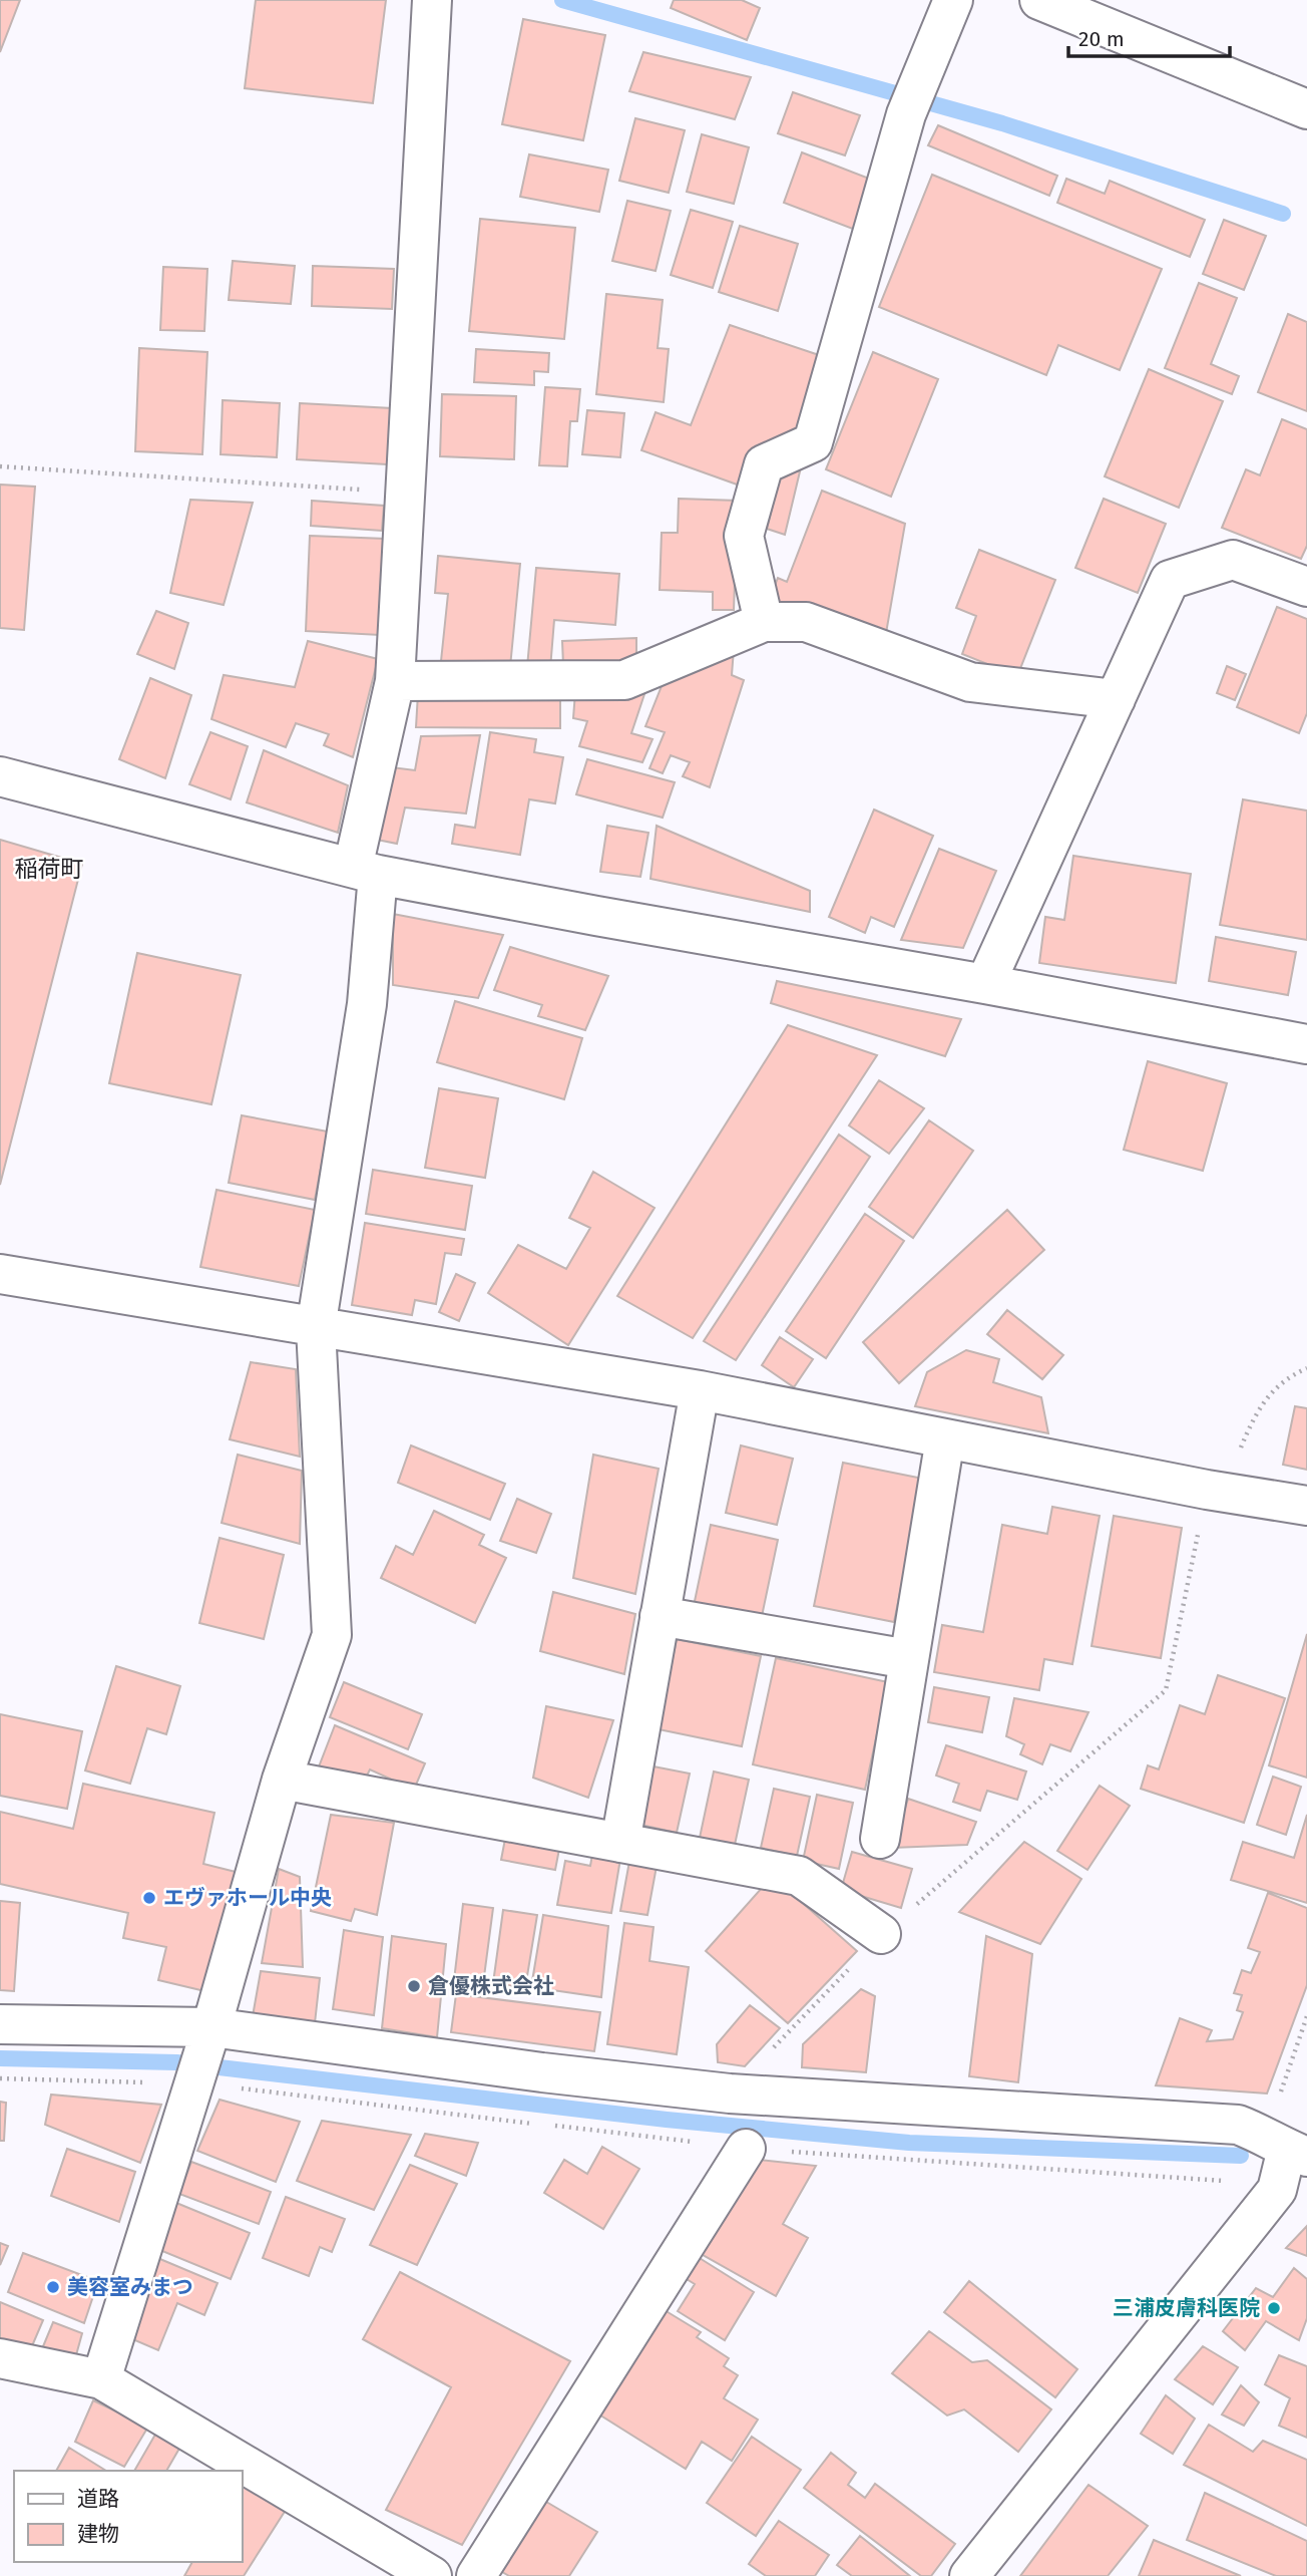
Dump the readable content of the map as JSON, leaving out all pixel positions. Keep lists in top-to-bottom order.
{
  "districts": ["稲荷町"],
  "places": [
    "エヴァホール中央",
    "倉優株式会社",
    "美容室みまつ",
    "三浦皮膚科医院"
  ],
  "legend": ["道路", "建物"],
  "scale_bar": "20 m"
}
